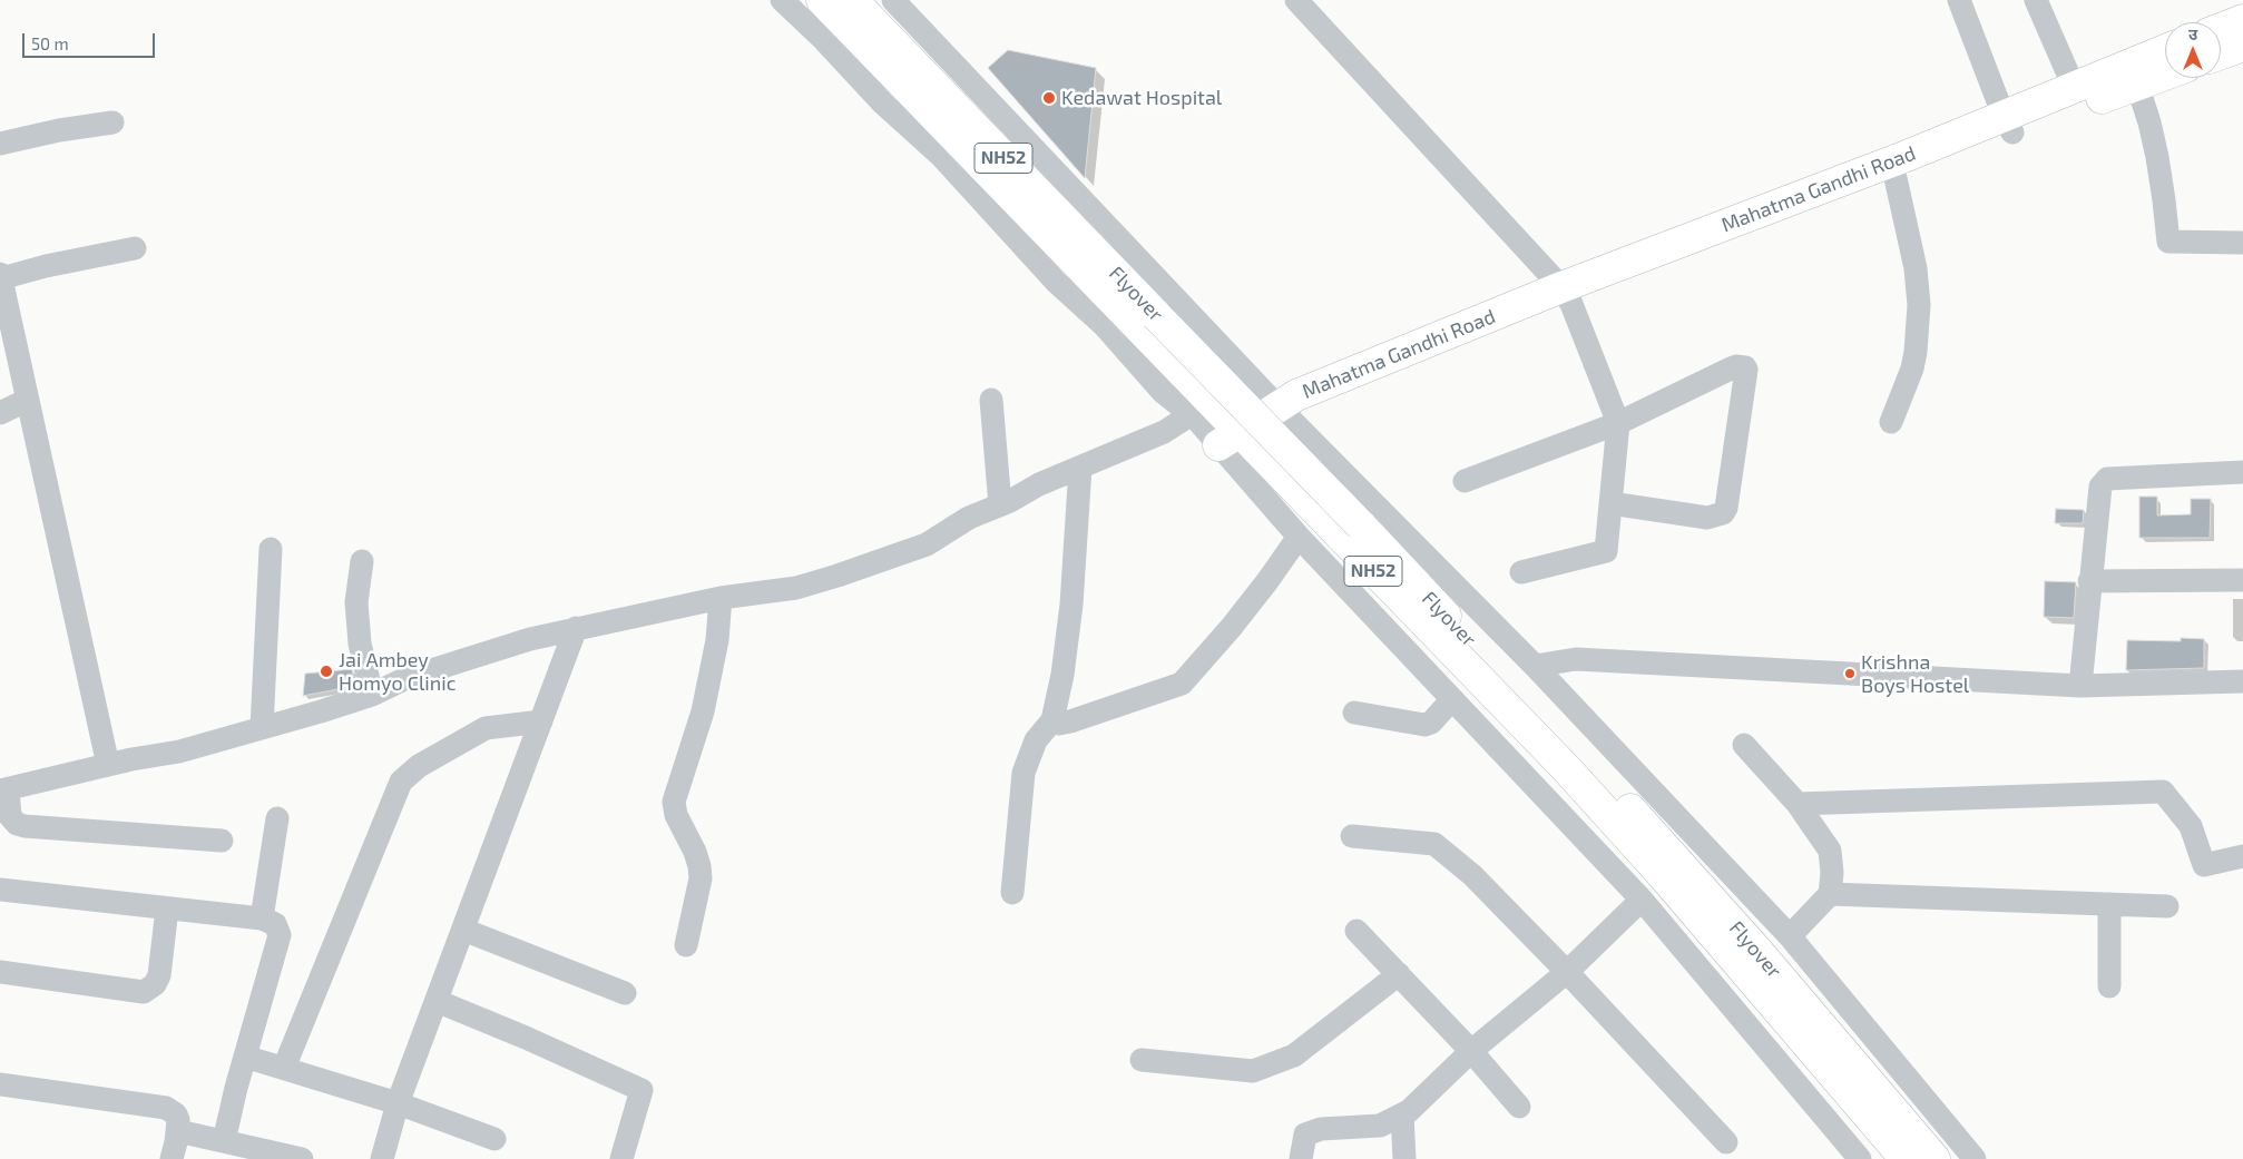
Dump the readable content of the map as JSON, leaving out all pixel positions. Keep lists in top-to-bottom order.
{
  "streets": {
    "main road": ["NH52", "Mahatma Gandhi Road", "Flyover"]
  },
  "crossings": [
    ["NH52", "Mahatma Gandhi Road"]
  ],
  "places": ["Kedawat Hospital", "Jai Ambey Homyo Clinic", "Krishna Boys Hostel"],
  "scale_bar": "50 m",
  "north": "top"
}
